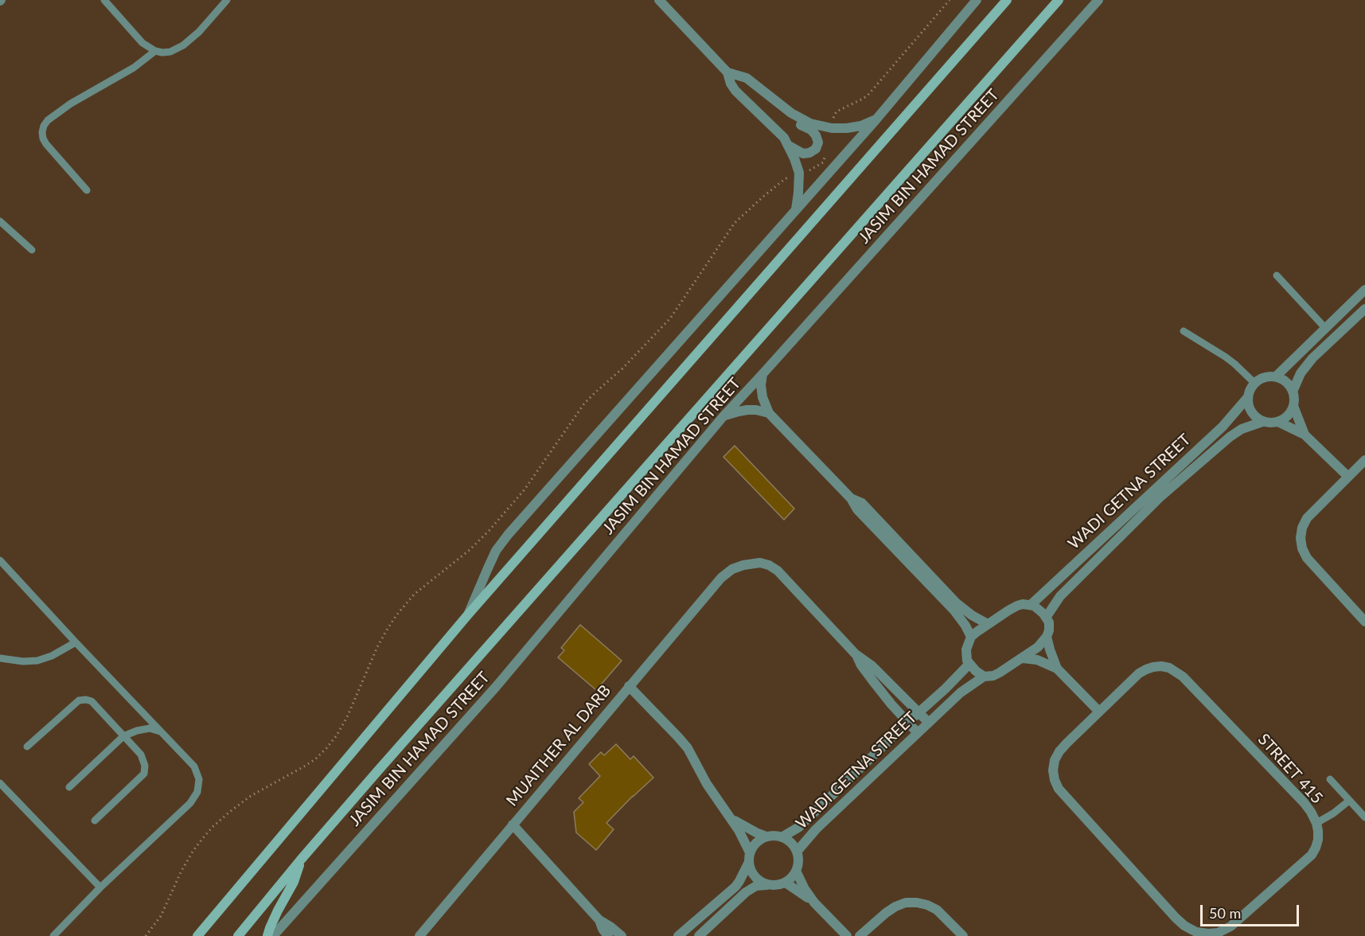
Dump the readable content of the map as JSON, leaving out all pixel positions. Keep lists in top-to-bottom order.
{
  "streets": {
    "main road": ["JASIM BIN HAMAD STREET"],
    "street": ["WADI GETNA STREET", "MUAITHER AL DARB", "STREET 415"]
  },
  "crossings": [
    ["WADI GETNA STREET", "MUAITHER AL DARB"]
  ],
  "scale_bar": "50 m"
}
